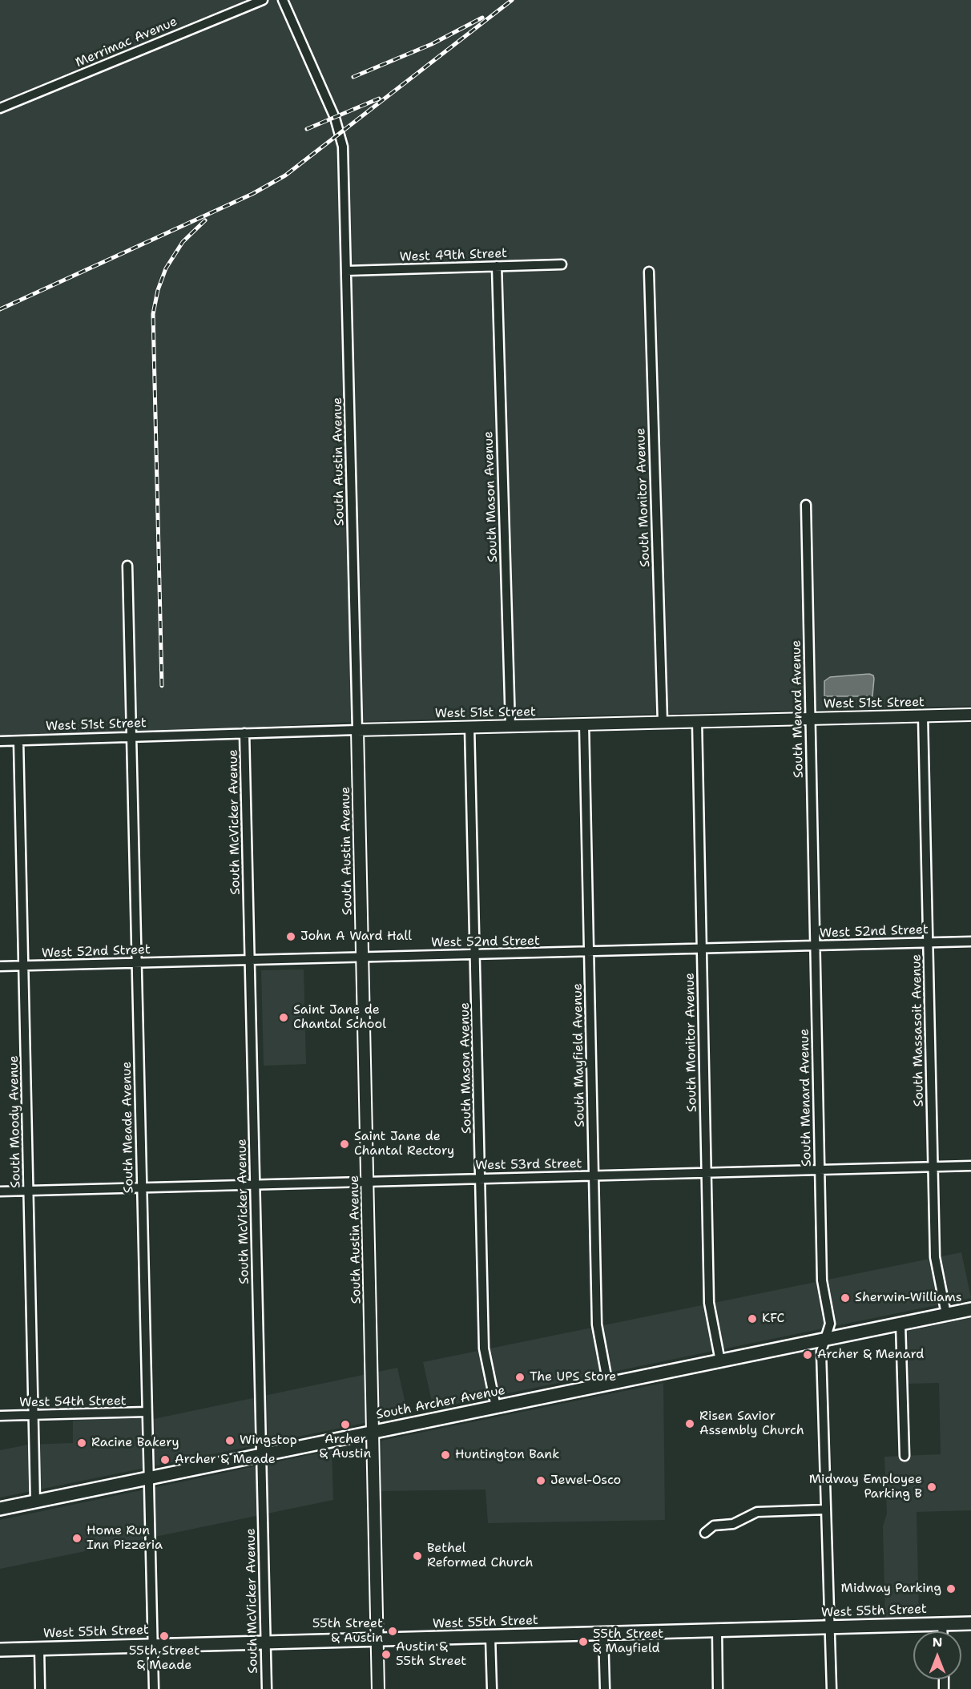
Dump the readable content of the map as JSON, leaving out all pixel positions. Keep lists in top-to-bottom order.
{
  "streets": {
    "main road": ["South Archer Avenue", "West 55th Street"],
    "street": [
      "Merrimac Avenue",
      "West 49th Street",
      "South Austin Avenue",
      "South Mason Avenue",
      "South Monitor Avenue",
      "West 51st Street",
      "South Menard Avenue",
      "South McVicker Avenue",
      "West 52nd Street",
      "South Massasoit Avenue",
      "South Mayfield Avenue",
      "South Moody Avenue",
      "South Meade Avenue",
      "West 53rd Street",
      "West 54th Street"
    ]
  },
  "crossings": [
    ["West 49th Street", "South Austin Avenue"],
    ["West 49th Street", "South Mason Avenue"],
    ["South Austin Avenue", "West 51st Street"],
    ["South Austin Avenue", "West 52nd Street"],
    ["South Austin Avenue", "West 53rd Street"],
    ["South Austin Avenue", "South Archer Avenue"],
    ["South Austin Avenue", "West 55th Street"],
    ["South Mason Avenue", "West 51st Street"],
    ["South Mason Avenue", "West 52nd Street"],
    ["South Mason Avenue", "West 53rd Street"],
    ["South Mason Avenue", "South Archer Avenue"],
    ["South Monitor Avenue", "West 51st Street"],
    ["South Monitor Avenue", "West 52nd Street"],
    ["South Monitor Avenue", "West 53rd Street"],
    ["South Monitor Avenue", "South Archer Avenue"],
    ["West 51st Street", "South Menard Avenue"],
    ["West 51st Street", "South McVicker Avenue"],
    ["West 51st Street", "South Massasoit Avenue"],
    ["West 51st Street", "South Mayfield Avenue"],
    ["West 51st Street", "South Moody Avenue"],
    ["West 51st Street", "South Meade Avenue"],
    ["South Menard Avenue", "West 52nd Street"],
    ["South Menard Avenue", "West 53rd Street"],
    ["South Menard Avenue", "South Archer Avenue"],
    ["South Menard Avenue", "West 55th Street"],
    ["South McVicker Avenue", "West 52nd Street"],
    ["South McVicker Avenue", "West 53rd Street"],
    ["South McVicker Avenue", "South Archer Avenue"],
    ["South McVicker Avenue", "West 55th Street"],
    ["West 52nd Street", "South Massasoit Avenue"],
    ["West 52nd Street", "South Mayfield Avenue"],
    ["West 52nd Street", "South Moody Avenue"],
    ["West 52nd Street", "South Meade Avenue"],
    ["South Massasoit Avenue", "West 53rd Street"],
    ["South Massasoit Avenue", "South Archer Avenue"],
    ["South Mayfield Avenue", "West 53rd Street"],
    ["South Mayfield Avenue", "South Archer Avenue"],
    ["South Moody Avenue", "West 53rd Street"],
    ["South Moody Avenue", "West 54th Street"],
    ["South Moody Avenue", "South Archer Avenue"],
    ["South Meade Avenue", "West 53rd Street"],
    ["South Meade Avenue", "West 54th Street"],
    ["South Meade Avenue", "South Archer Avenue"],
    ["South Meade Avenue", "West 55th Street"]
  ],
  "places": [
    "John A Ward Hall",
    "Saint Jane de Chantal School",
    "Saint Jane de Chantal Rectory",
    "Sherwin-Williams",
    "KFC",
    "Archer & Menard",
    "The UPS Store",
    "Risen Savior Assembly Church",
    "Archer & Austin",
    "Wingstop",
    "Racine Bakery",
    "Huntington Bank",
    "Archer & Meade",
    "Jewel-Osco",
    "Midway Employee Parking B",
    "Home Run Inn Pizzeria",
    "Bethel Reformed Church",
    "Midway Parking",
    "55th Street & Austin",
    "55th Street & Meade",
    "55th Street & Mayfield",
    "Austin & 55th Street"
  ],
  "north": "top"
}
